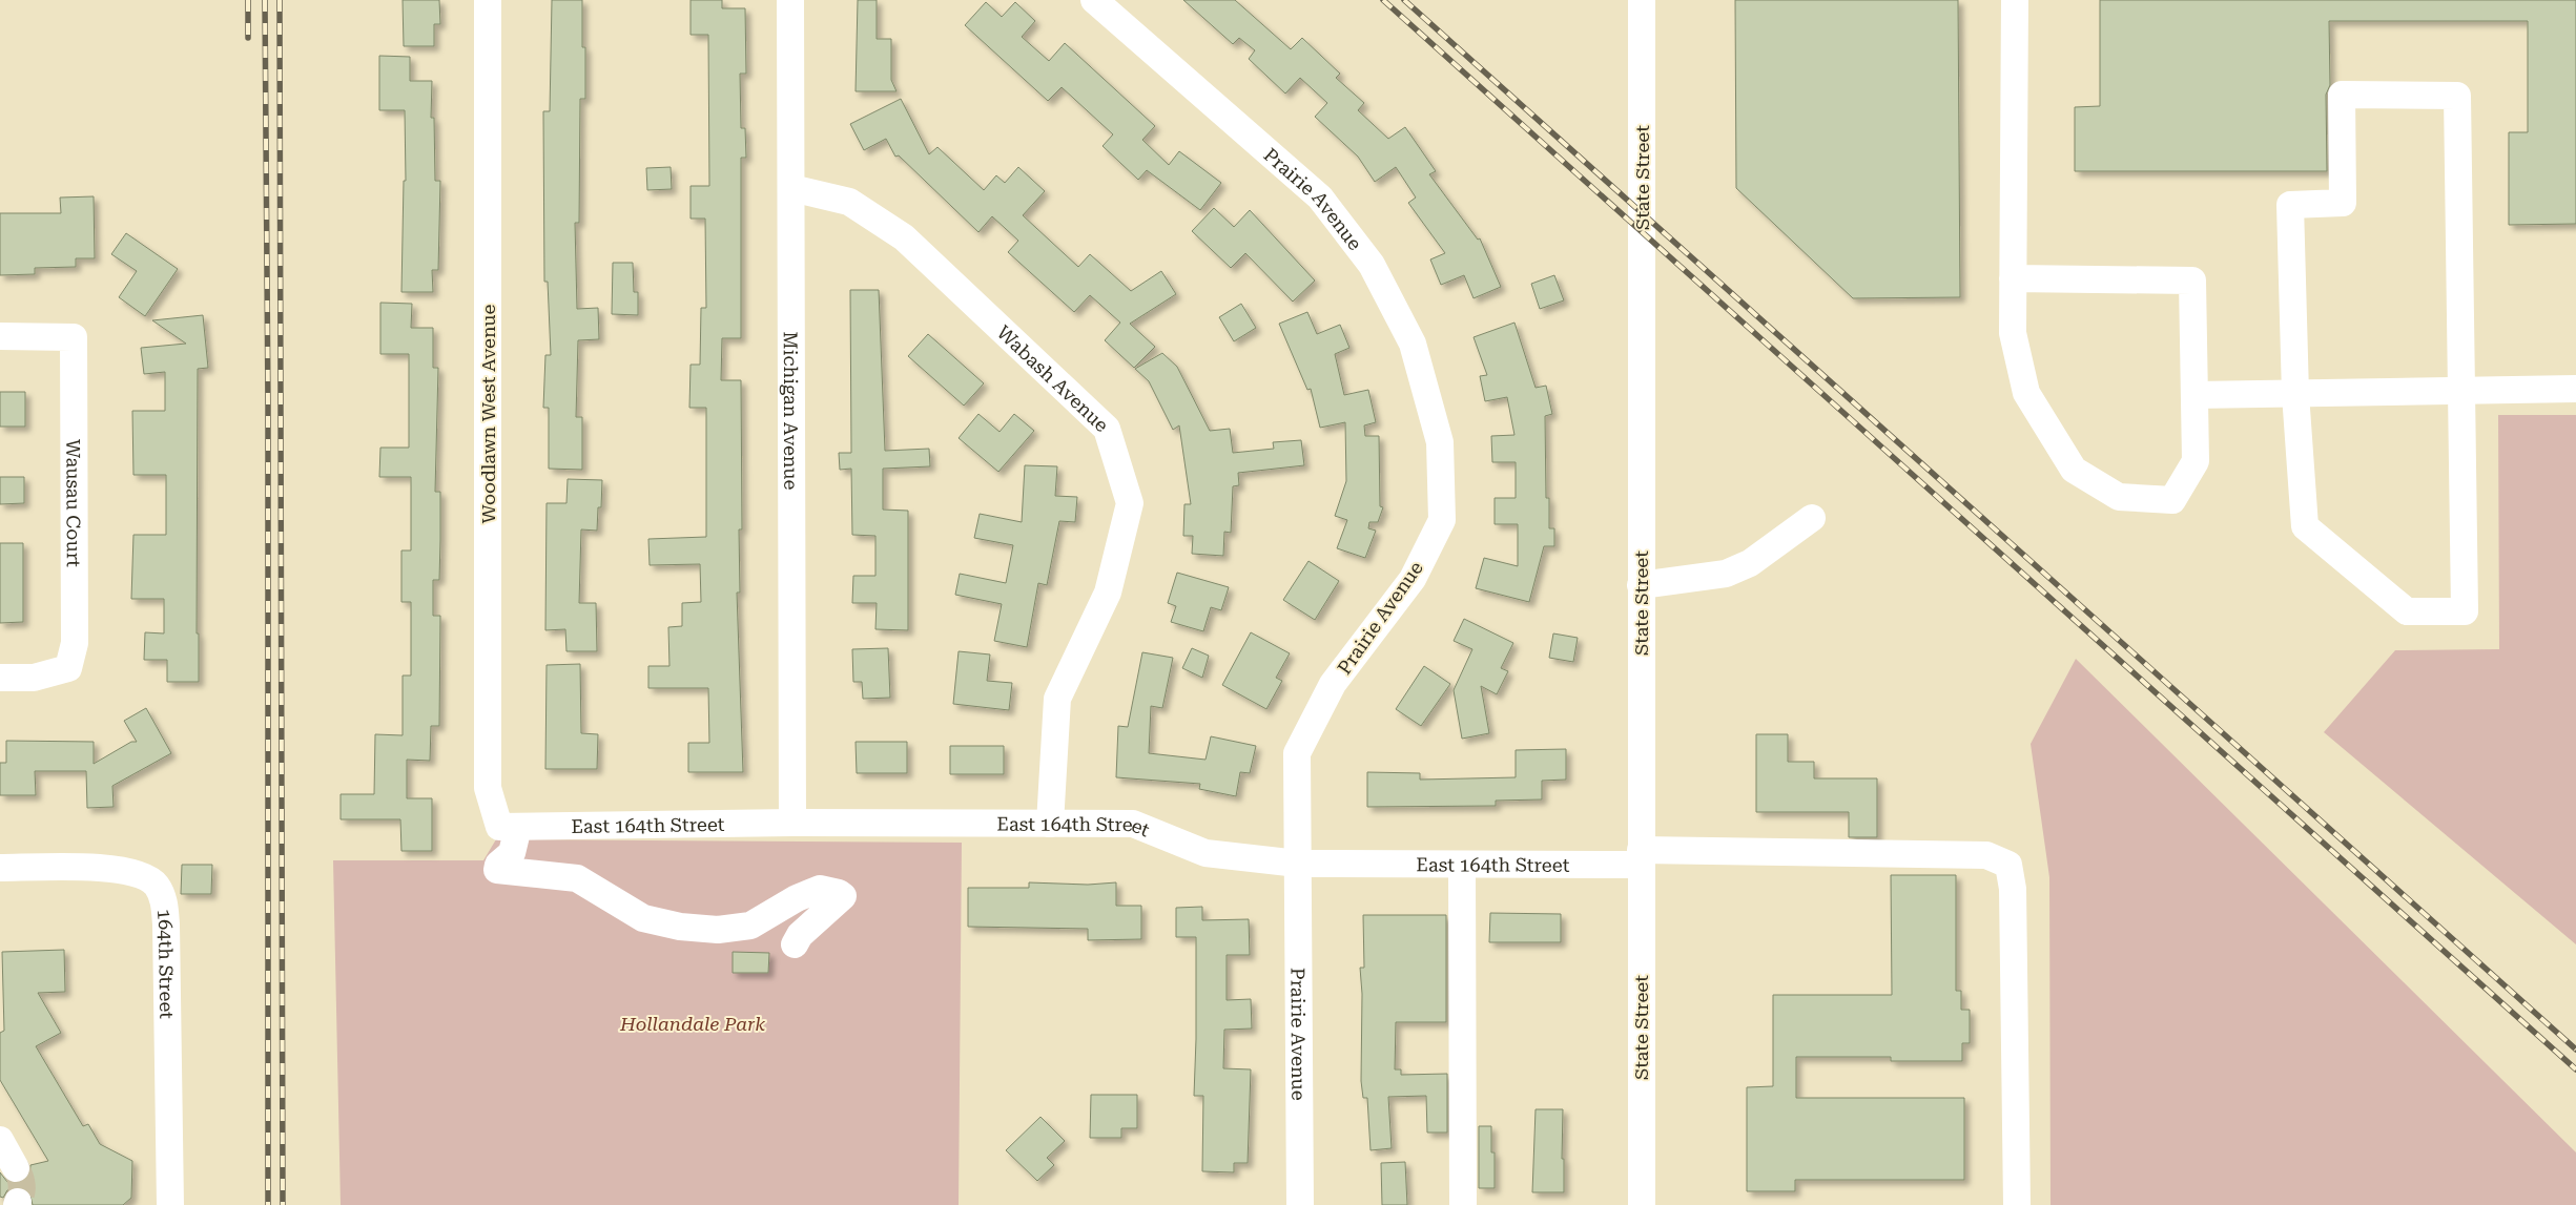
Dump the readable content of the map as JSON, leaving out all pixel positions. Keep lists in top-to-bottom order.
{
  "streets": {
    "street": [
      "State Street",
      "Prairie Avenue",
      "Wabash Avenue",
      "Michigan Avenue",
      "Woodlawn West Avenue",
      "Wausau Court",
      "East 164th Street",
      "164th Street"
    ]
  },
  "crossings": [
    ["State Street", "East 164th Street"],
    ["Prairie Avenue", "East 164th Street"],
    ["Wabash Avenue", "Michigan Avenue"],
    ["Wabash Avenue", "East 164th Street"],
    ["Michigan Avenue", "East 164th Street"],
    ["Woodlawn West Avenue", "East 164th Street"]
  ],
  "parks": ["Hollandale Park"]
}
